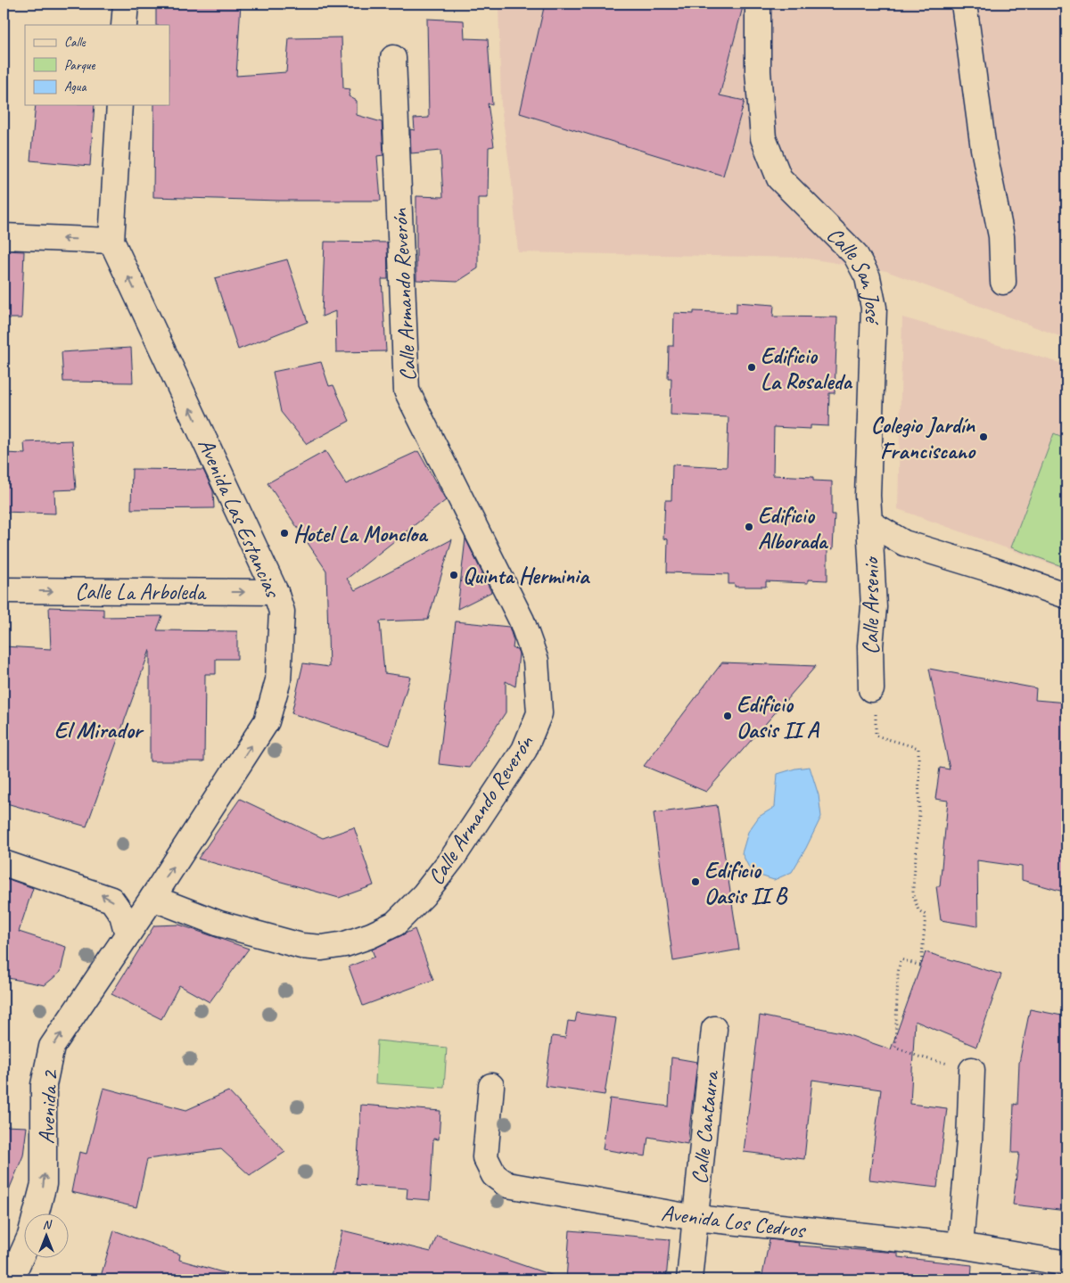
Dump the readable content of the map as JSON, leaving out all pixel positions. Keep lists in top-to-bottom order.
{
  "streets": {
    "street": [
      "Calle San José",
      "Calle Armando Reverón",
      "Avenida Las Estancias",
      "Calle La Arboleda",
      "Calle Arsenio",
      "Avenida 2",
      "Calle Cantaura",
      "Avenida Los Cedros"
    ]
  },
  "crossings": [
    ["Calle San José", "Calle Arsenio"],
    ["Calle Armando Reverón", "Avenida Las Estancias"],
    ["Avenida Las Estancias", "Calle La Arboleda"],
    ["Avenida Las Estancias", "Avenida 2"],
    ["Calle Cantaura", "Avenida Los Cedros"]
  ],
  "one_way": ["Avenida Las Estancias", "Calle La Arboleda", "Avenida 2"],
  "districts": ["El Mirador"],
  "places": [
    "Edificio La Rosaleda",
    "Colegio Jardín Franciscano",
    "Edificio Alborada",
    "Hotel La Moncloa",
    "Quinta Herminia",
    "Edificio Oasis II A",
    "Edificio Oasis II B"
  ],
  "legend": ["Calle", "Parque", "Agua"],
  "north": "top"
}
